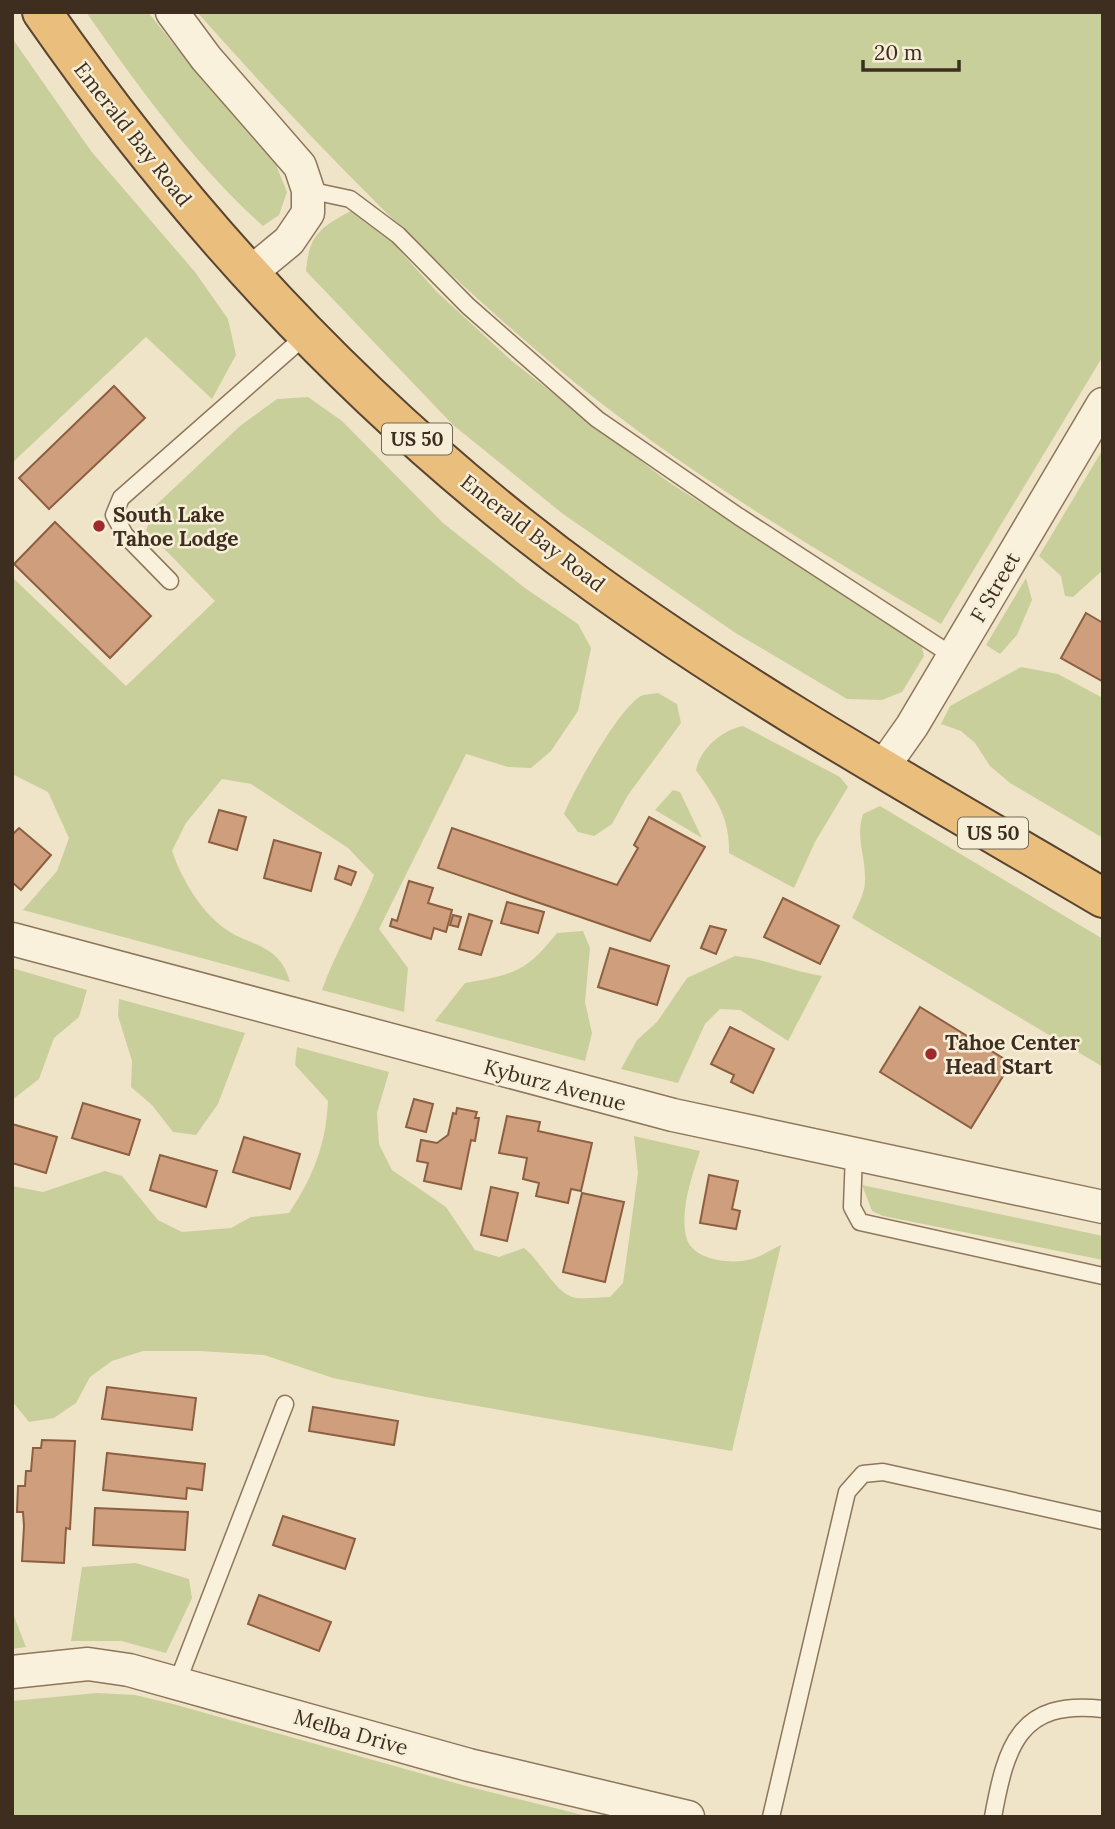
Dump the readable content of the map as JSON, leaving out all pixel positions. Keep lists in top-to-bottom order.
{
  "streets": {
    "highway": ["Emerald Bay Road", "US 50"],
    "street": ["F Street", "Kyburz Avenue", "Melba Drive"]
  },
  "crossings": [
    ["Emerald Bay Road", "F Street"]
  ],
  "places": ["South Lake Tahoe Lodge", "Tahoe Center Head Start"],
  "scale_bar": "20 m"
}
